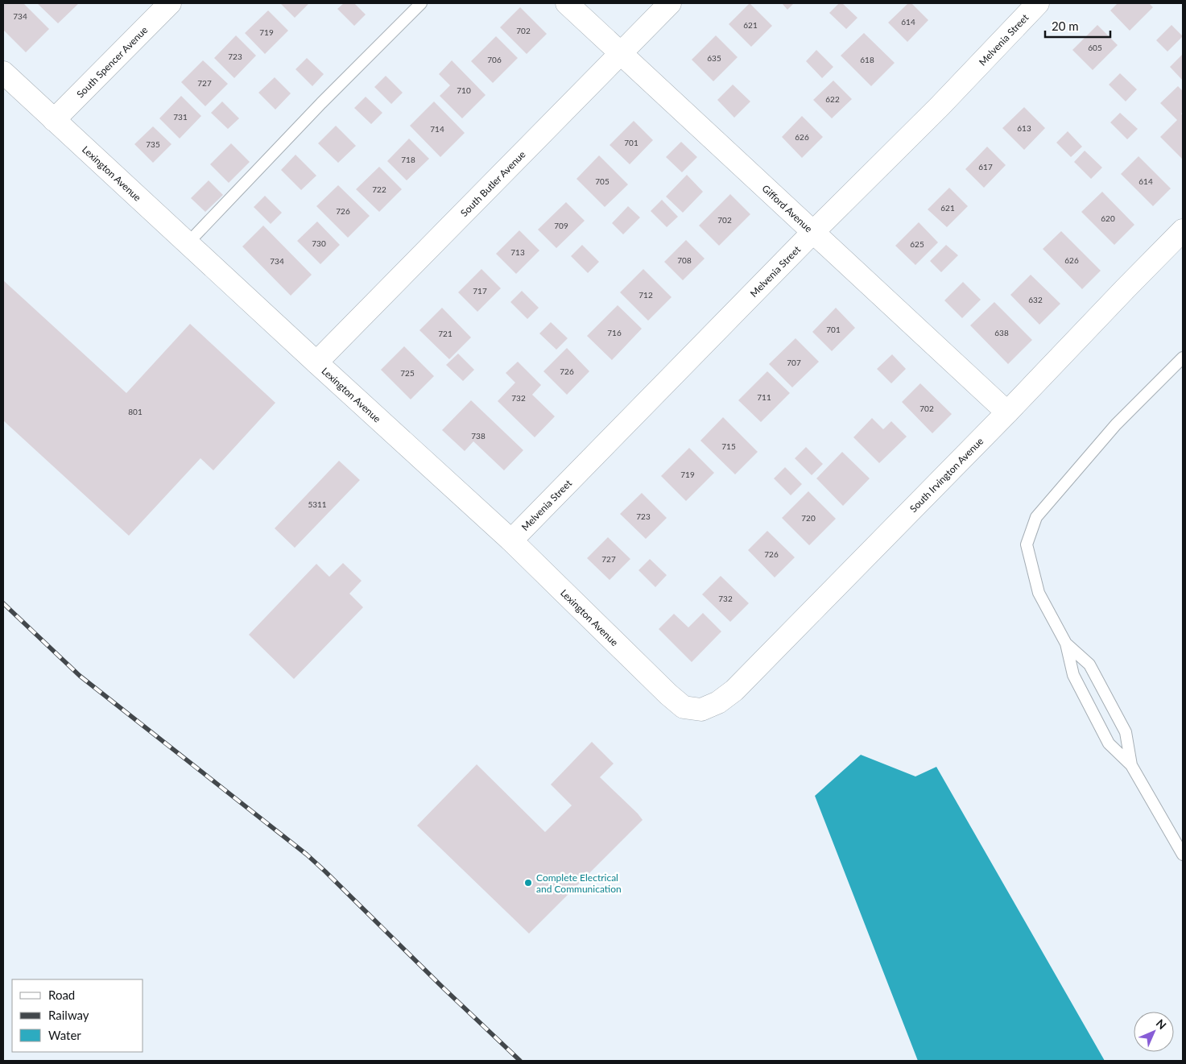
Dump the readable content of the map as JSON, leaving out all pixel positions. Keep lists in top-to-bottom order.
{
  "streets": {
    "street": [
      "Melvenia Street",
      "South Spencer Avenue",
      "Lexington Avenue",
      "South Butler Avenue",
      "Gifford Avenue",
      "South Irvington Avenue"
    ]
  },
  "crossings": [
    ["Melvenia Street", "Lexington Avenue"],
    ["Melvenia Street", "Gifford Avenue"],
    ["South Spencer Avenue", "Lexington Avenue"],
    ["Lexington Avenue", "South Butler Avenue"],
    ["Lexington Avenue", "South Irvington Avenue"],
    ["South Butler Avenue", "Gifford Avenue"],
    ["Gifford Avenue", "South Irvington Avenue"]
  ],
  "places": ["Complete Electrical and Communication"],
  "house_numbers": [
    "734",
    "614",
    "621",
    "702",
    "719",
    "605",
    "723",
    "635",
    "706",
    "618",
    "727",
    "710",
    "622",
    "731",
    "613",
    "714",
    "626",
    "701",
    "735",
    "718",
    "617",
    "705",
    "614",
    "722",
    "621",
    "726",
    "620",
    "702",
    "709",
    "730",
    "625",
    "713",
    "708",
    "626",
    "734",
    "717",
    "712",
    "632",
    "701",
    "716",
    "638",
    "721",
    "707",
    "726",
    "725",
    "711",
    "732",
    "702",
    "801",
    "738",
    "715",
    "719",
    "5311",
    "723",
    "720",
    "726",
    "727",
    "732"
  ],
  "legend": ["Road", "Railway", "Water"],
  "scale_bar": "20 m",
  "north": "top right"
}
